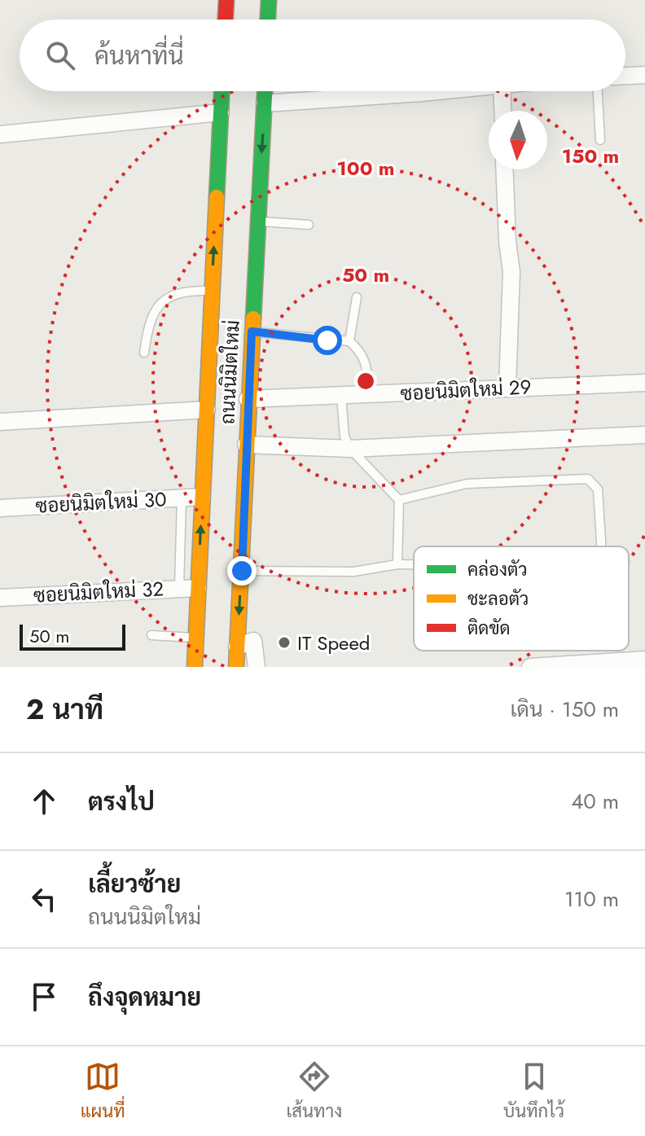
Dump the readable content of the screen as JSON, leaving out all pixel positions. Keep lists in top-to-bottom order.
{
  "streets": {
    "main road": ["ถนนนิมิตใหม่"],
    "street": ["ซอยนิมิตใหม่ 29", "ซอยนิมิตใหม่ 30", "ซอยนิมิตใหม่ 32"]
  },
  "crossings": [
    ["ถนนนิมิตใหม่", "ซอยนิมิตใหม่ 29"],
    ["ถนนนิมิตใหม่", "ซอยนิมิตใหม่ 30"],
    ["ถนนนิมิตใหม่", "ซอยนิมิตใหม่ 32"]
  ],
  "places": ["IT Speed"],
  "legend": ["คล่องตัว", "ชะลอตัว", "ติดขัด"],
  "scale_bar": "50 m",
  "north": "bottom",
  "page": {
    "search": "ค้นหาที่นี่",
    "scale": "50 m",
    "heading": ["2 นาที", "เดิน · 150 m"],
    "list": [
      ["ตรงไป", "40 m"],
      ["เลี้ยวซ้าย", "ถนนนิมิตใหม่", "110 m"],
      "ถึงจุดหมาย"
    ],
    "nav": ["แผนที่", "เส้นทาง", "บันทึกไว้"]
  },
  "rings": ["150 m", "100 m", "50 m"]
}
